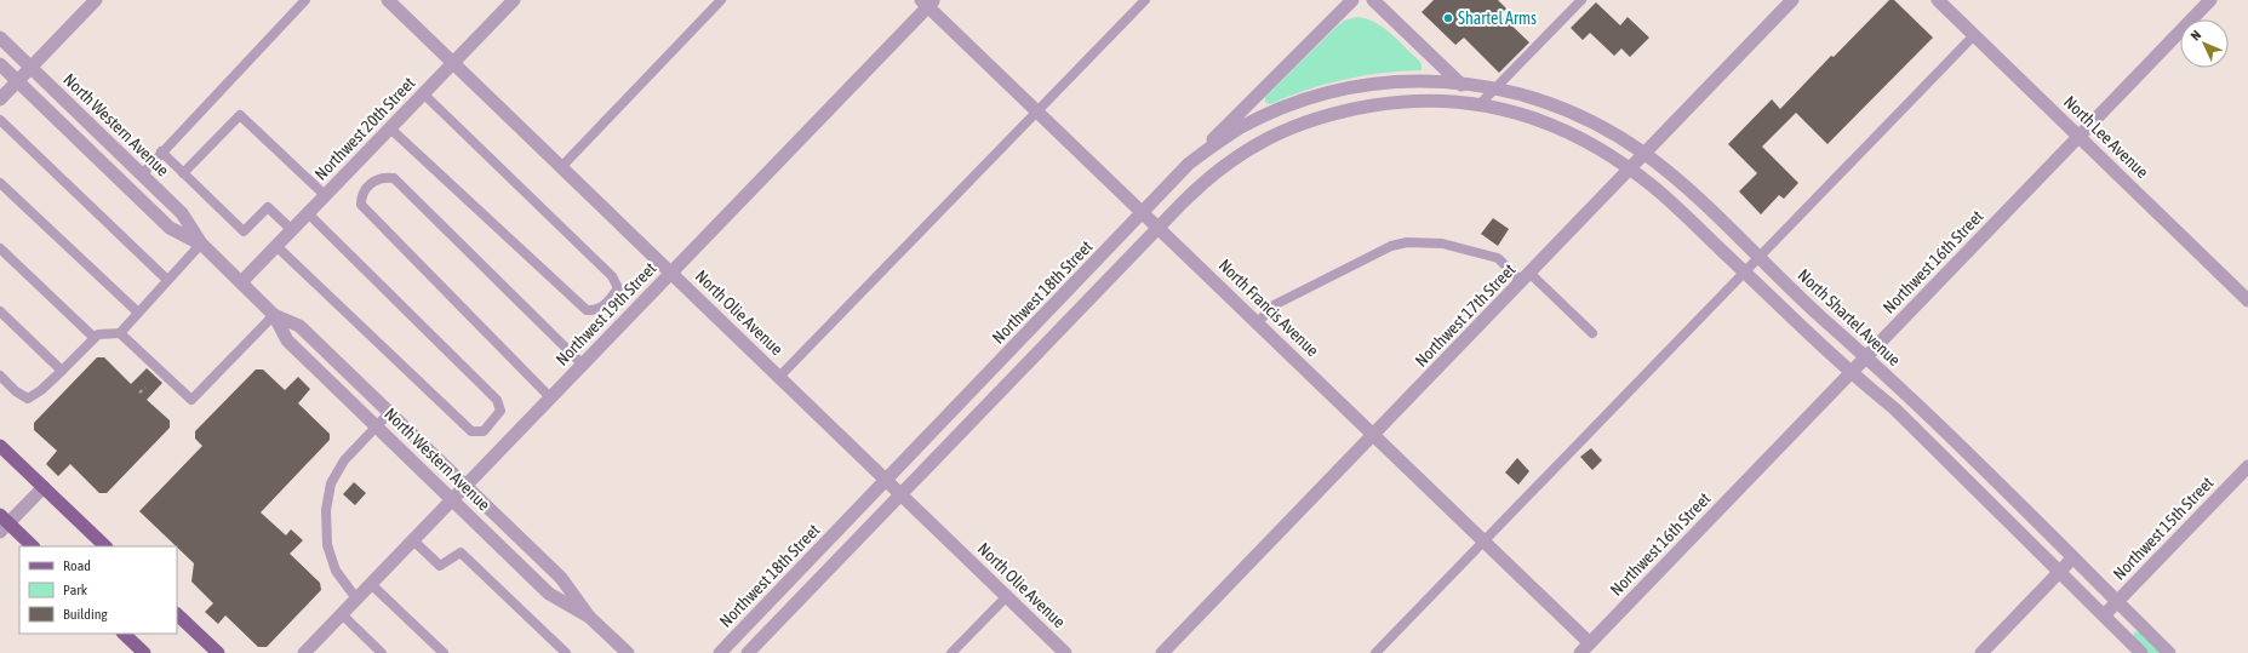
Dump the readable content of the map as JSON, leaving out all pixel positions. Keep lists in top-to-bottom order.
{
  "streets": {
    "street": [
      "North Western Avenue",
      "Northwest 20th Street",
      "North Lee Avenue",
      "Northwest 16th Street",
      "Northwest 18th Street",
      "North Francis Avenue",
      "North Olie Avenue",
      "Northwest 19th Street",
      "Northwest 17th Street",
      "North Shartel Avenue",
      "Northwest 15th Street"
    ]
  },
  "crossings": [
    ["North Western Avenue", "Northwest 20th Street"],
    ["North Western Avenue", "Northwest 19th Street"],
    ["Northwest 20th Street", "North Olie Avenue"],
    ["North Lee Avenue", "Northwest 16th Street"],
    ["Northwest 16th Street", "North Francis Avenue"],
    ["Northwest 16th Street", "North Shartel Avenue"],
    ["Northwest 18th Street", "North Francis Avenue"],
    ["Northwest 18th Street", "North Olie Avenue"],
    ["Northwest 18th Street", "North Shartel Avenue"],
    ["North Francis Avenue", "Northwest 19th Street"],
    ["North Francis Avenue", "Northwest 17th Street"],
    ["North Olie Avenue", "Northwest 19th Street"],
    ["Northwest 17th Street", "North Shartel Avenue"],
    ["North Shartel Avenue", "Northwest 15th Street"]
  ],
  "places": ["Shartel Arms"],
  "legend": ["Road", "Park", "Building"],
  "north": "top left"
}
